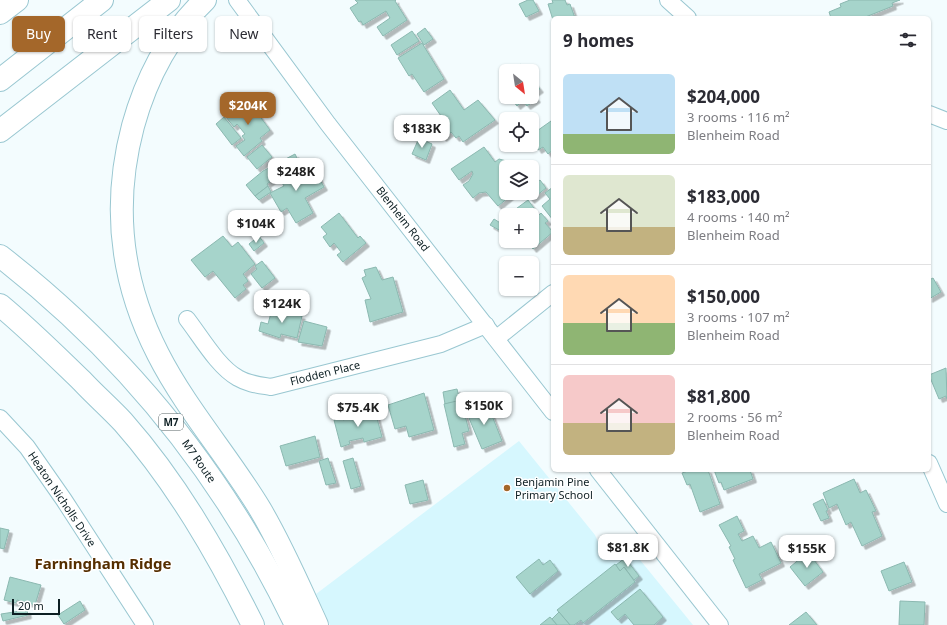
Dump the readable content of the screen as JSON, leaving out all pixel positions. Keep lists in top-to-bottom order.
{
  "streets": {
    "highway": ["M7", "M7 Route"],
    "street": ["Blenheim Road", "Flodden Place", "Heaton Nicholls Drive"]
  },
  "crossings": [
    ["Blenheim Road", "Flodden Place"]
  ],
  "districts": ["Farningham Ridge"],
  "places": ["Benjamin Pine Primary School"],
  "scale_bar": "20 m",
  "north": "bottom right",
  "page": {
    "chip": [
      "Buy",
      "Rent",
      "Filters",
      "New"
    ],
    "heading": "9 homes",
    "map_buttons": ["+", "−"],
    "list": [
      {
        "name": "$204,000",
        "note": "3 rooms · 116 m² · Blenheim Road"
      },
      {
        "name": "$183,000",
        "note": "4 rooms · 140 m² · Blenheim Road"
      },
      {
        "name": "$150,000",
        "note": "3 rooms · 107 m² · Blenheim Road"
      },
      {
        "name": "$81,800",
        "note": "2 rooms · 56 m² · Blenheim Road"
      }
    ],
    "price": [
      "$204K",
      "$183K",
      "$248K",
      "$104K",
      "$124K",
      "$150K",
      "$75.4K",
      "$81.8K",
      "$155K"
    ],
    "scale": "20 m"
  }
}
